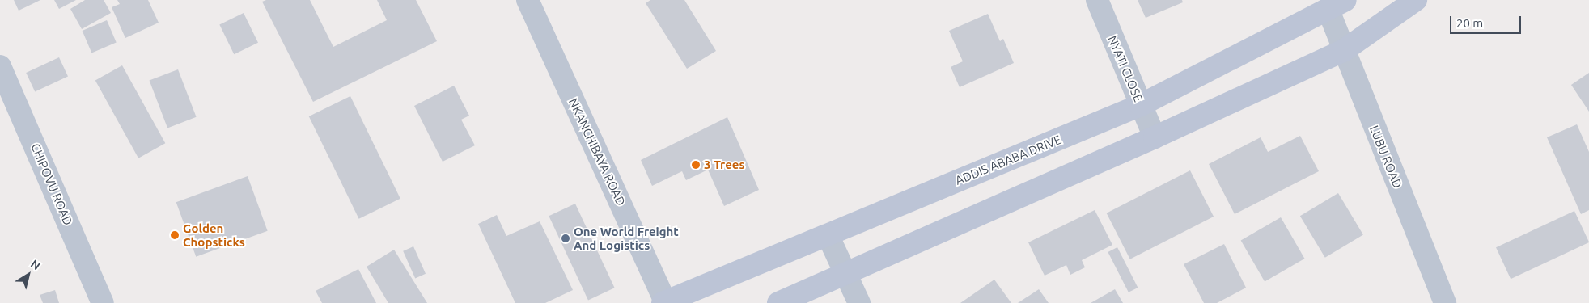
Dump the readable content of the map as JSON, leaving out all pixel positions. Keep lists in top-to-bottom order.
{
  "streets": {
    "main road": ["ADDIS ABABA DRIVE"],
    "street": [
      "NYATI CLOSE",
      "NKANCHIBAYA ROAD",
      "LUBU ROAD",
      "CHIPOVU ROAD"
    ]
  },
  "crossings": [
    ["NYATI CLOSE", "ADDIS ABABA DRIVE"],
    ["NKANCHIBAYA ROAD", "ADDIS ABABA DRIVE"],
    ["LUBU ROAD", "ADDIS ABABA DRIVE"]
  ],
  "places": ["3 Trees", "Golden Chopsticks", "One World Freight And Logistics"],
  "scale_bar": "20 m",
  "north": "top right"
}
